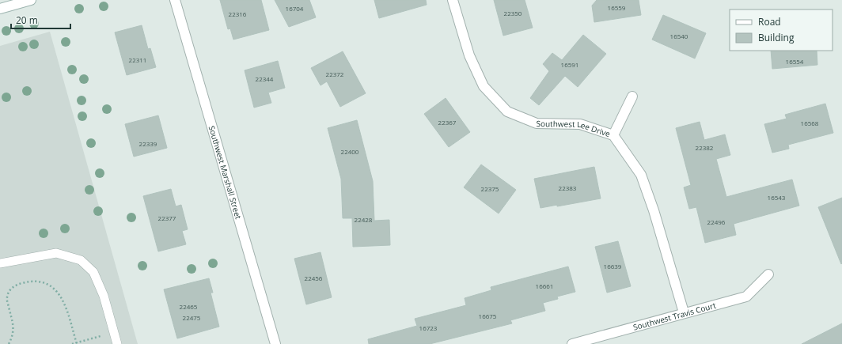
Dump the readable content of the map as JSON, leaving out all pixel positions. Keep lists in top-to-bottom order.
{
  "streets": {
    "street": ["Southwest Lee Drive", "Southwest Marshall Street", "Southwest Travis Court"]
  },
  "crossings": [
    ["Southwest Lee Drive", "Southwest Travis Court"]
  ],
  "house_numbers": [
    "16559",
    "16704",
    "22350",
    "22316",
    "16540",
    "22311",
    "16554",
    "16591",
    "22372",
    "22344",
    "22367",
    "16568",
    "22339",
    "22382",
    "22400",
    "22383",
    "22375",
    "16543",
    "22377",
    "22428",
    "22496",
    "16639",
    "22456",
    "16661",
    "22465",
    "16675",
    "22475",
    "16723"
  ],
  "legend": ["Road", "Building"],
  "scale_bar": "20 m"
}
